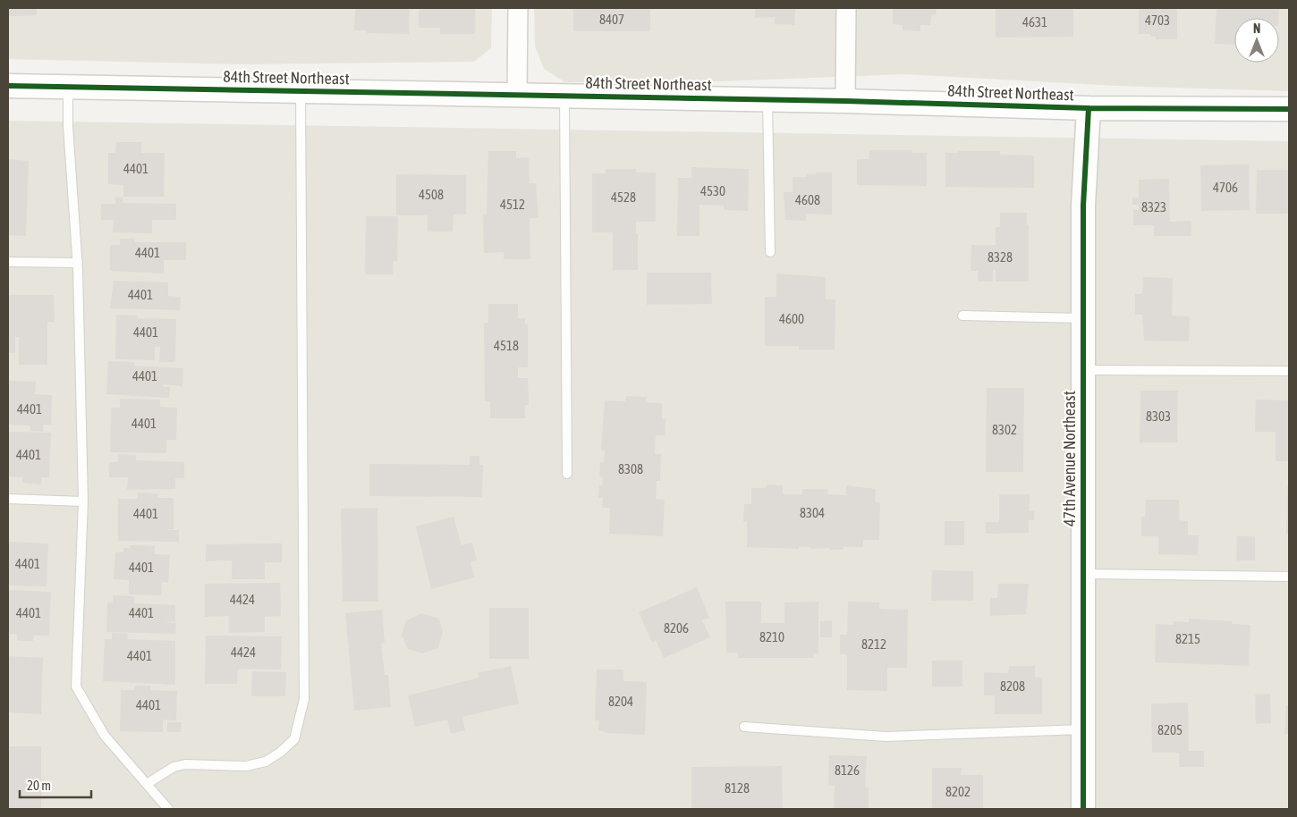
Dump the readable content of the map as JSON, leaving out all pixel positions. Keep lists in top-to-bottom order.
{
  "streets": {
    "street": ["84th Street Northeast", "47th Avenue Northeast"]
  },
  "crossings": [
    ["84th Street Northeast", "47th Avenue Northeast"]
  ],
  "house_numbers": [
    "8407",
    "4703",
    "4631",
    "4401",
    "4706",
    "4530",
    "4508",
    "4528",
    "4608",
    "4512",
    "8323",
    "4401",
    "8328",
    "4401",
    "4600",
    "4401",
    "4518",
    "4401",
    "4401",
    "8303",
    "4401",
    "8302",
    "4401",
    "8308",
    "8304",
    "4401",
    "4401",
    "4401",
    "4424",
    "4401",
    "4401",
    "8206",
    "8210",
    "8215",
    "8212",
    "4424",
    "4401",
    "8208",
    "8204",
    "4401",
    "8205",
    "8126",
    "8128",
    "8202"
  ],
  "scale_bar": "20 m",
  "north": "top"
}
